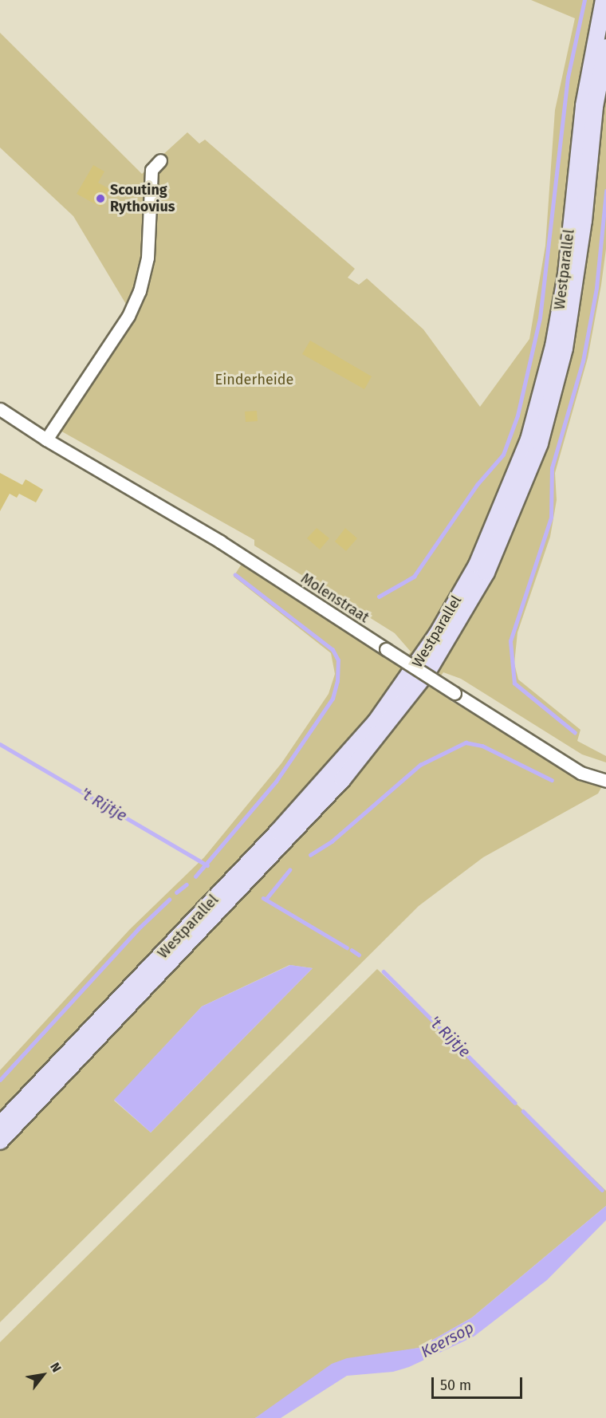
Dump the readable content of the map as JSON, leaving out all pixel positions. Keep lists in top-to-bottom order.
{
  "streets": {
    "main road": ["Westparallel"],
    "street": ["Molenstraat"]
  },
  "water": ["'t Rijtje", "Keersop"],
  "parks": ["Einderheide"],
  "places": ["Scouting Rythovius"],
  "scale_bar": "50 m",
  "north": "top right"
}
